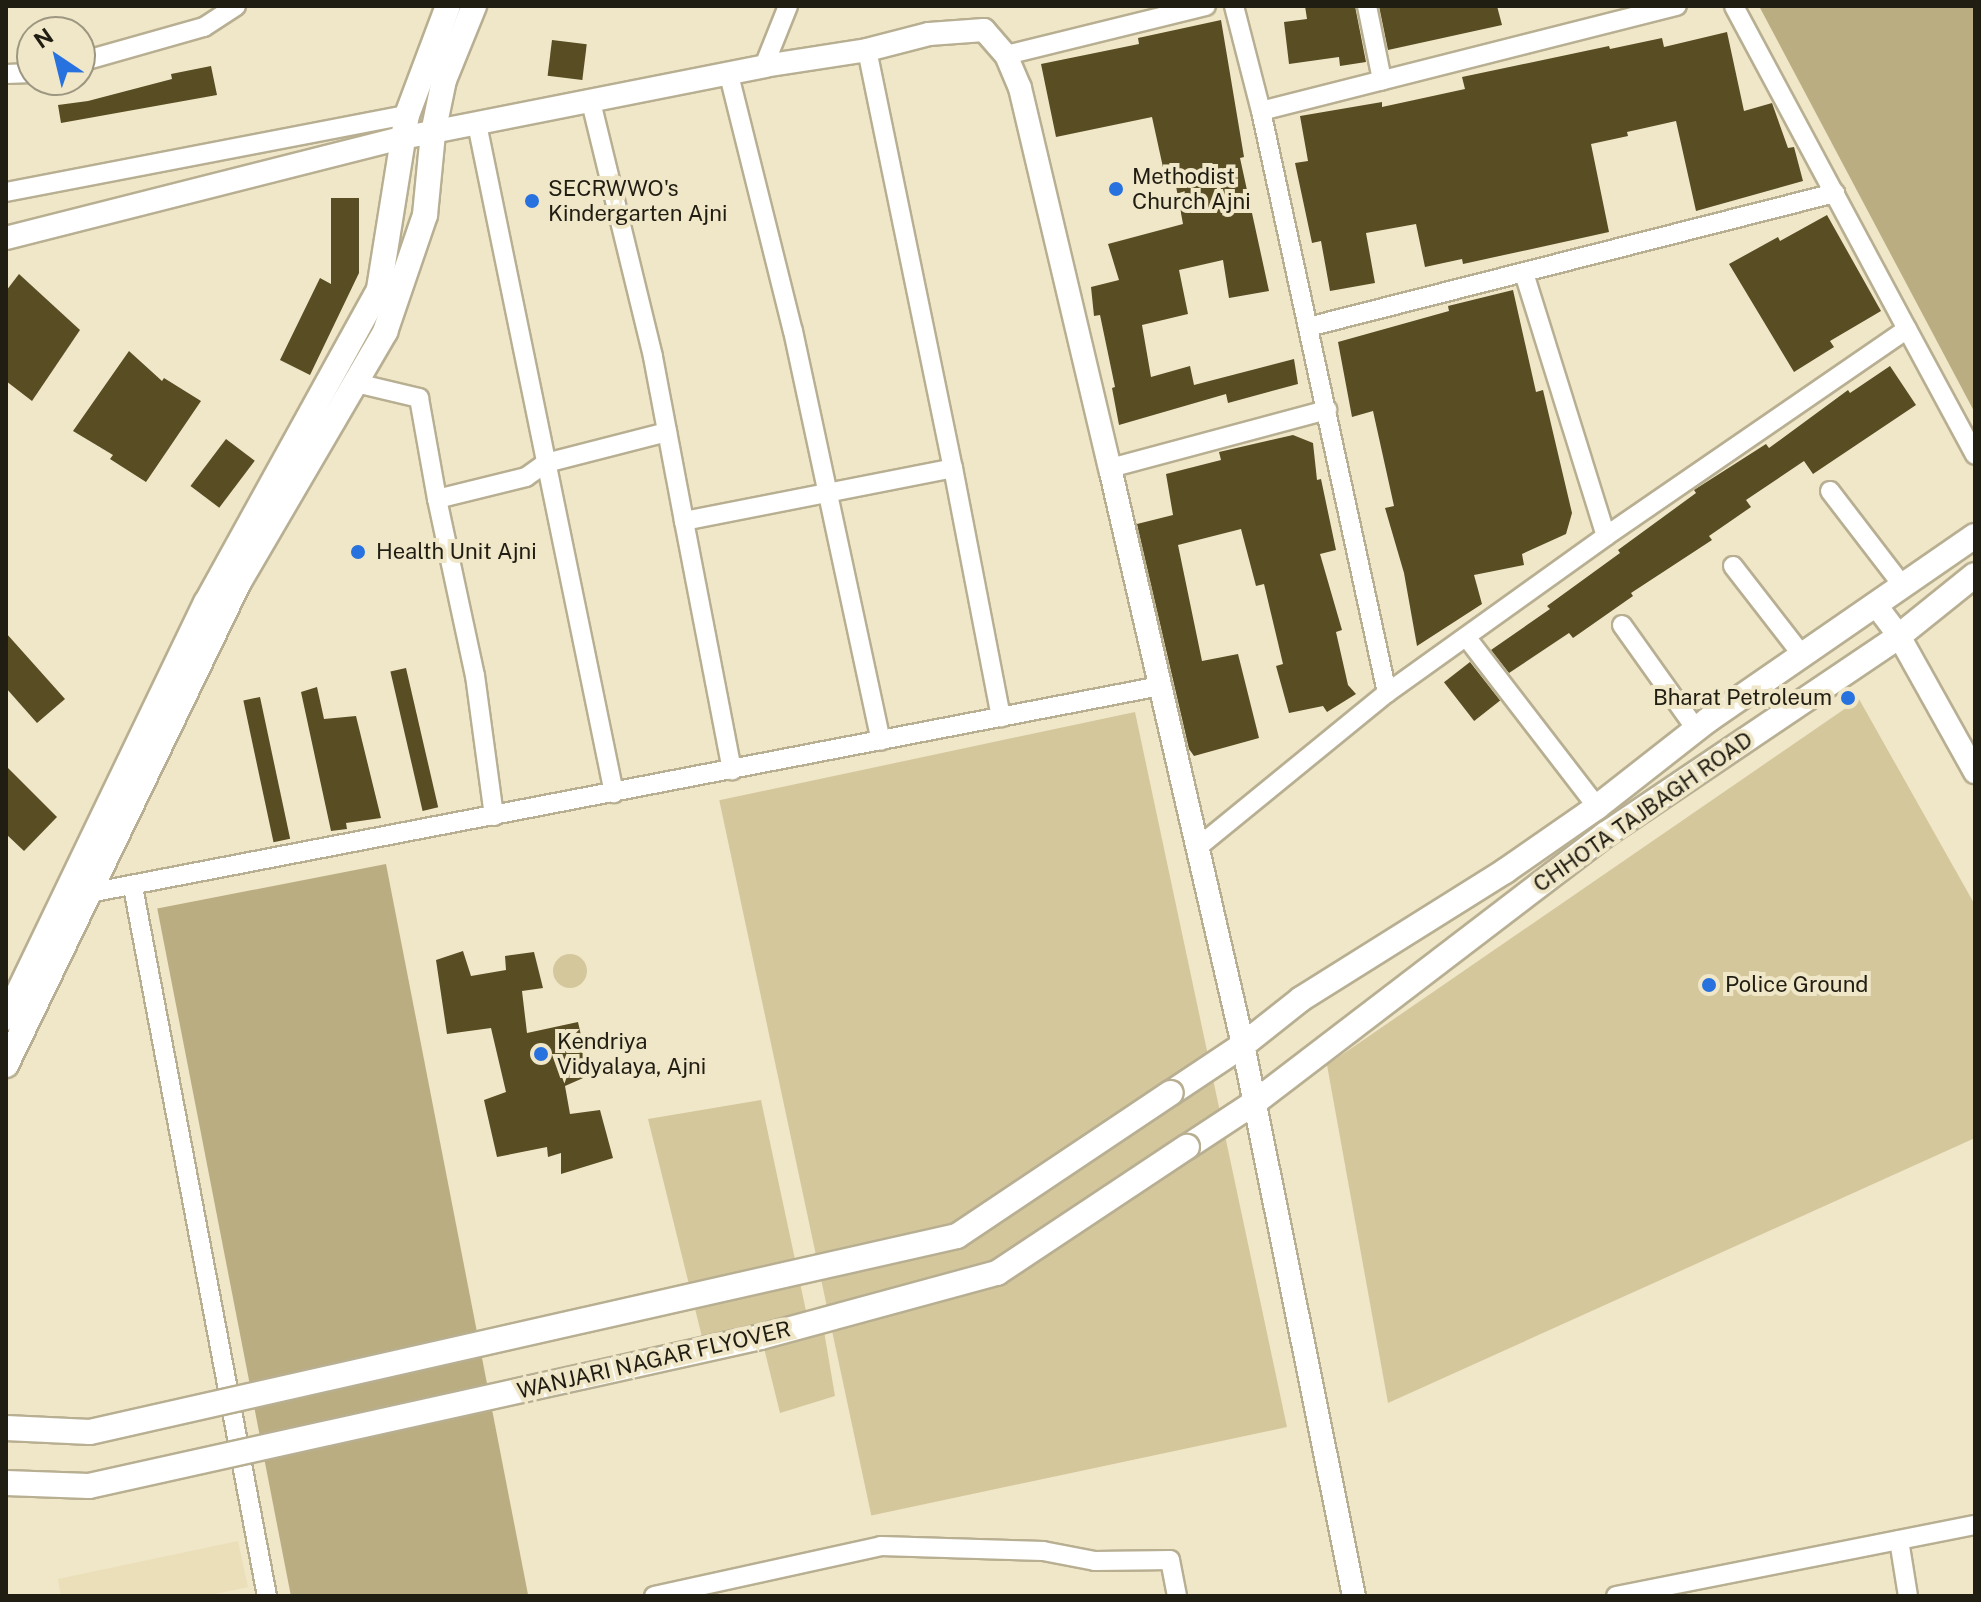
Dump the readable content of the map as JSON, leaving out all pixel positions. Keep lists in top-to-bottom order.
{
  "streets": {
    "main road": ["CHHOTA TAJBAGH ROAD", "WANJARI NAGAR FLYOVER"]
  },
  "crossings": [
    ["CHHOTA TAJBAGH ROAD", "WANJARI NAGAR FLYOVER"]
  ],
  "places": [
    "Methodist Church Ajni",
    "SECRWWO's Kindergarten Ajni",
    "Health Unit Ajni",
    "Bharat Petroleum",
    "Police Ground",
    "Kendriya Vidyalaya, Ajni"
  ],
  "north": "top left"
}
